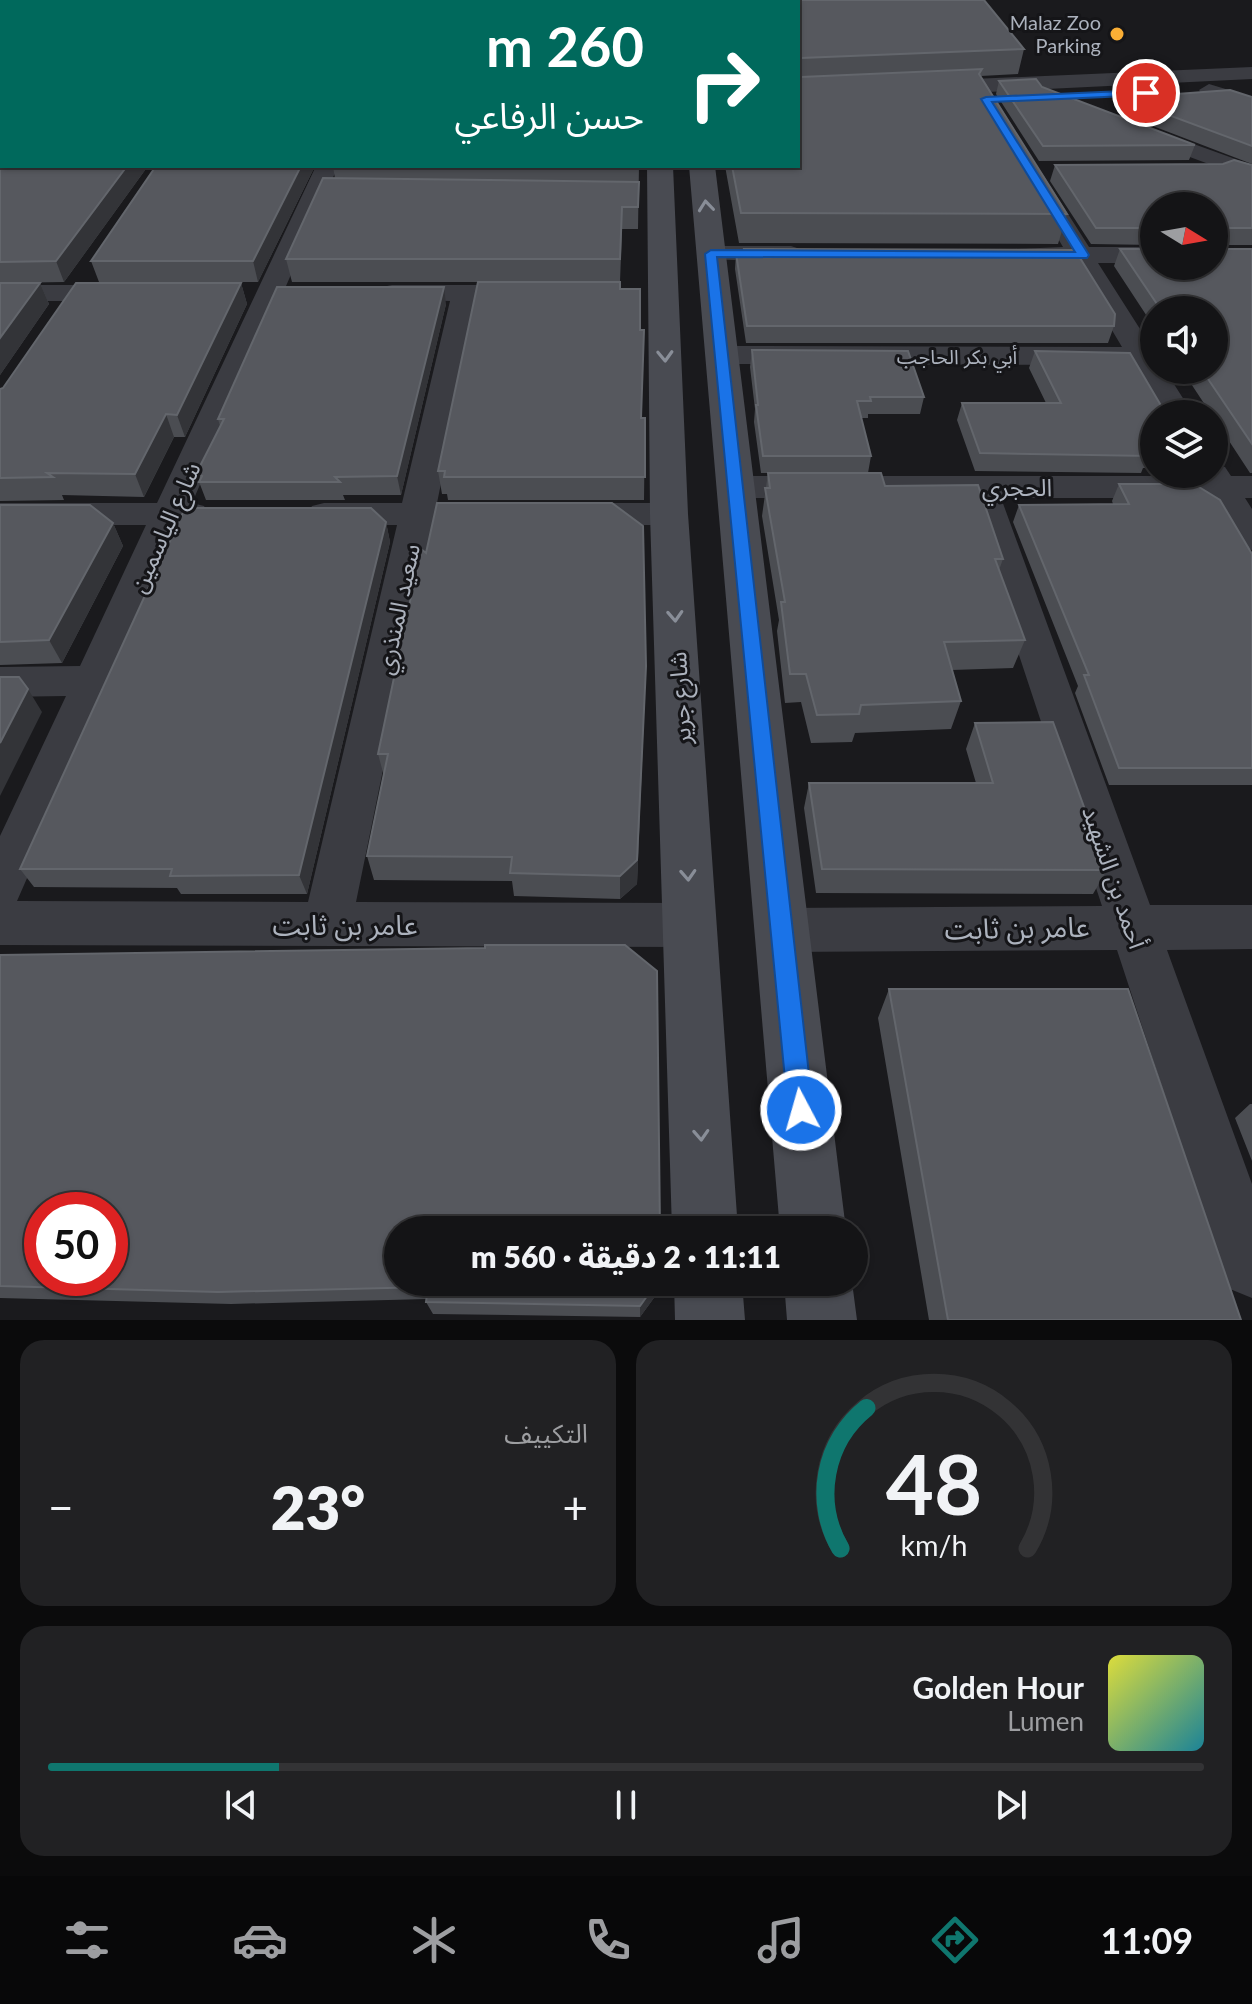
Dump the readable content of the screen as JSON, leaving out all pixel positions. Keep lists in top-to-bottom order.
{
  "streets": {
    "main road": ["شارع جرير"],
    "street": [
      "أبي بكر الحاجب",
      "الحجري",
      "شارع الياسمين",
      "سعيد المنذري",
      "أحمد بن الشهيد",
      "عامر بن ثابت"
    ]
  },
  "crossings": [
    ["الحجري", "أحمد بن الشهيد"],
    ["سعيد المنذري", "عامر بن ثابت"],
    ["شارع جرير", "عامر بن ثابت"],
    ["أحمد بن الشهيد", "عامر بن ثابت"]
  ],
  "places": ["Malaz Zoo Parking"],
  "north": "right",
  "page": {
    "turn": ["260 m", "حسن الرفاعي"],
    "limit": "50",
    "trip": "11:11 · 2 دقيقة · 560 m",
    "tile": "التكييف",
    "heat": ["−", "23°", "+"],
    "song": ["Golden Hour", "Lumen"],
    "tabs": "11:09",
    "gauge": ["48", "km/h"]
  }
}
